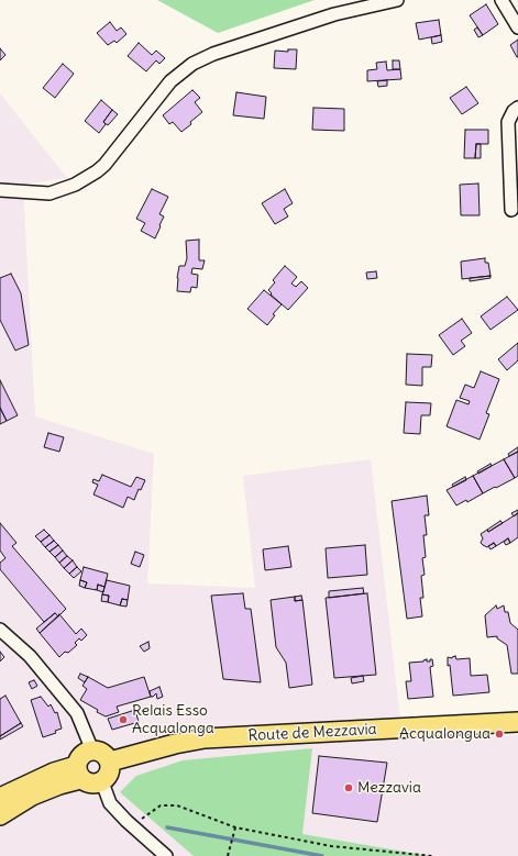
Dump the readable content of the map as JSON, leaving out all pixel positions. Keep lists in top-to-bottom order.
{
  "streets": {
    "main road": ["Route de Mezzavia"]
  },
  "places": ["Relais Esso Acqualonga", "Acqualongua", "Mezzavia"]
}
